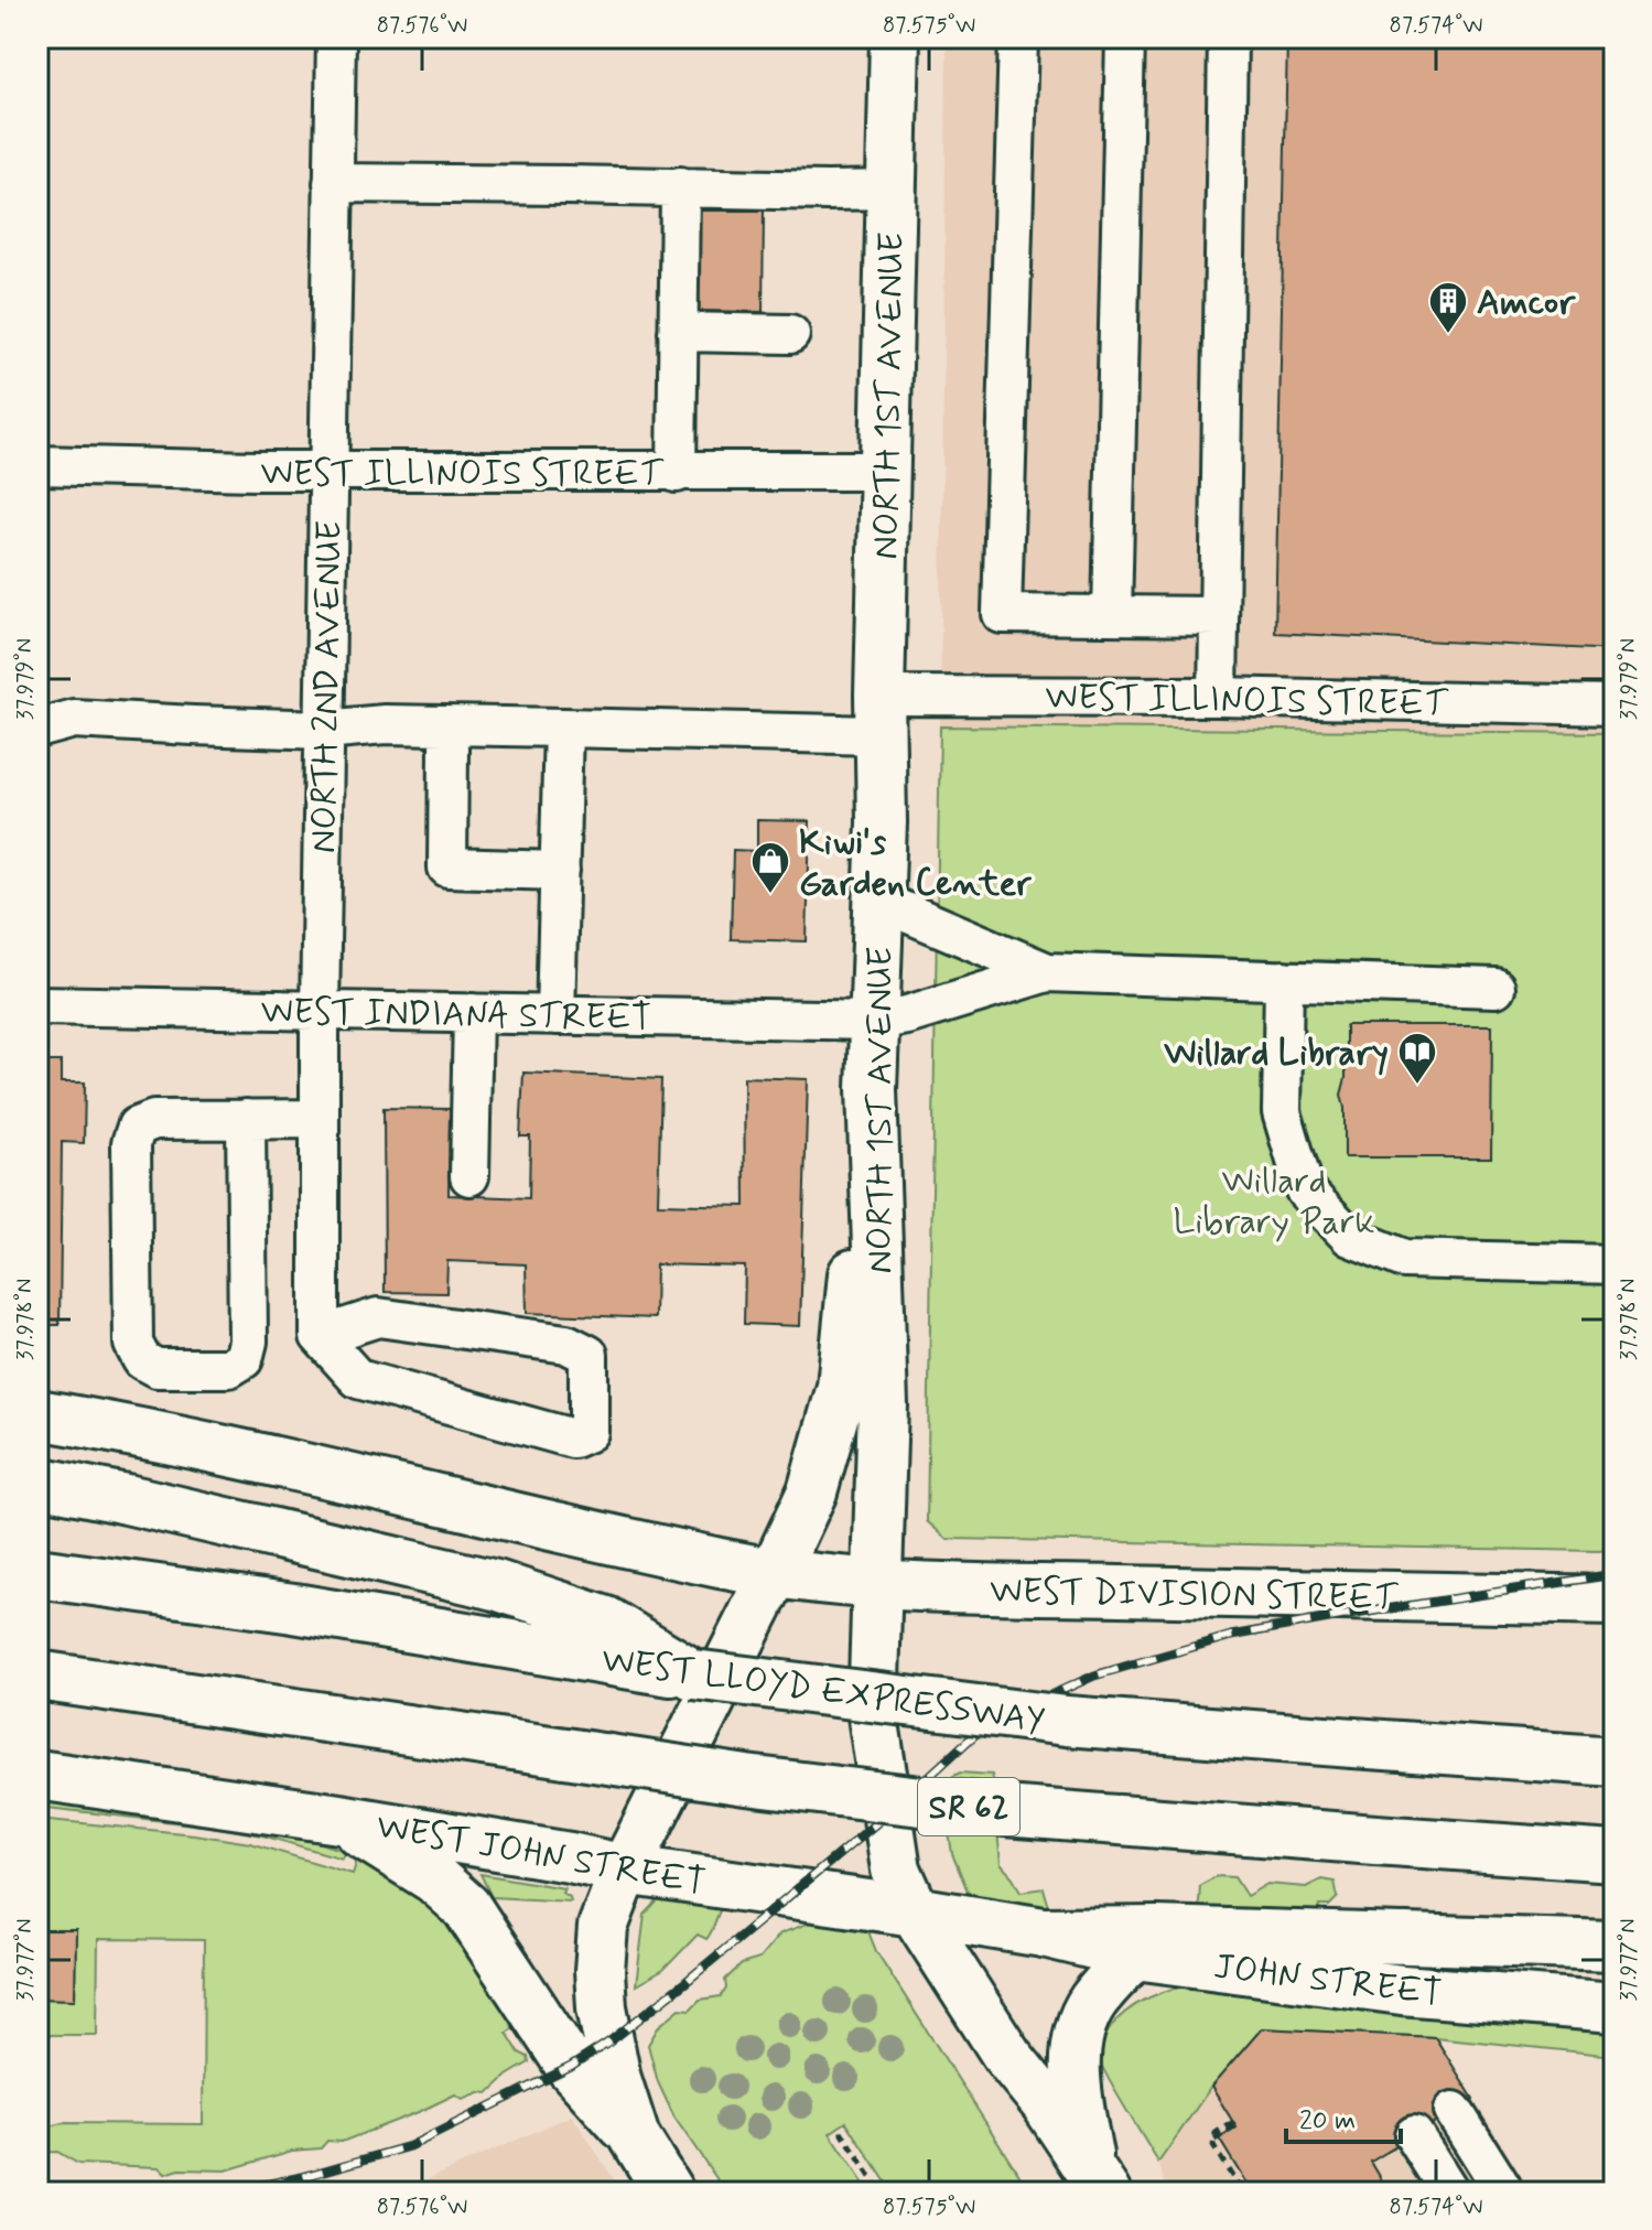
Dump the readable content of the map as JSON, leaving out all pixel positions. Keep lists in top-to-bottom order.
{
  "streets": {
    "main road": [
      "NORTH 1ST AVENUE",
      "WEST DIVISION STREET",
      "WEST LLOYD EXPRESSWAY",
      "SR 62",
      "WEST JOHN STREET",
      "JOHN STREET"
    ],
    "street": ["WEST ILLINOIS STREET", "NORTH 2ND AVENUE", "WEST INDIANA STREET"]
  },
  "crossings": [
    ["NORTH 1ST AVENUE", "WEST ILLINOIS STREET"],
    ["NORTH 1ST AVENUE", "WEST INDIANA STREET"],
    ["NORTH 1ST AVENUE", "WEST DIVISION STREET"],
    ["NORTH 1ST AVENUE", "WEST JOHN STREET"],
    ["WEST ILLINOIS STREET", "NORTH 2ND AVENUE"],
    ["NORTH 2ND AVENUE", "WEST INDIANA STREET"],
    ["WEST JOHN STREET", "JOHN STREET"]
  ],
  "parks": ["Willard Library Park"],
  "places": {
    "building": ["Amcor"],
    "shop": ["Kiwi's Garden Center"],
    "library": ["Willard Library"]
  },
  "scale_bar": "20 m",
  "coordinates": [
    "87.576°W",
    "87.575°W",
    "87.574°W",
    "37.979°N",
    "37.978°N",
    "37.977°N"
  ]
}
